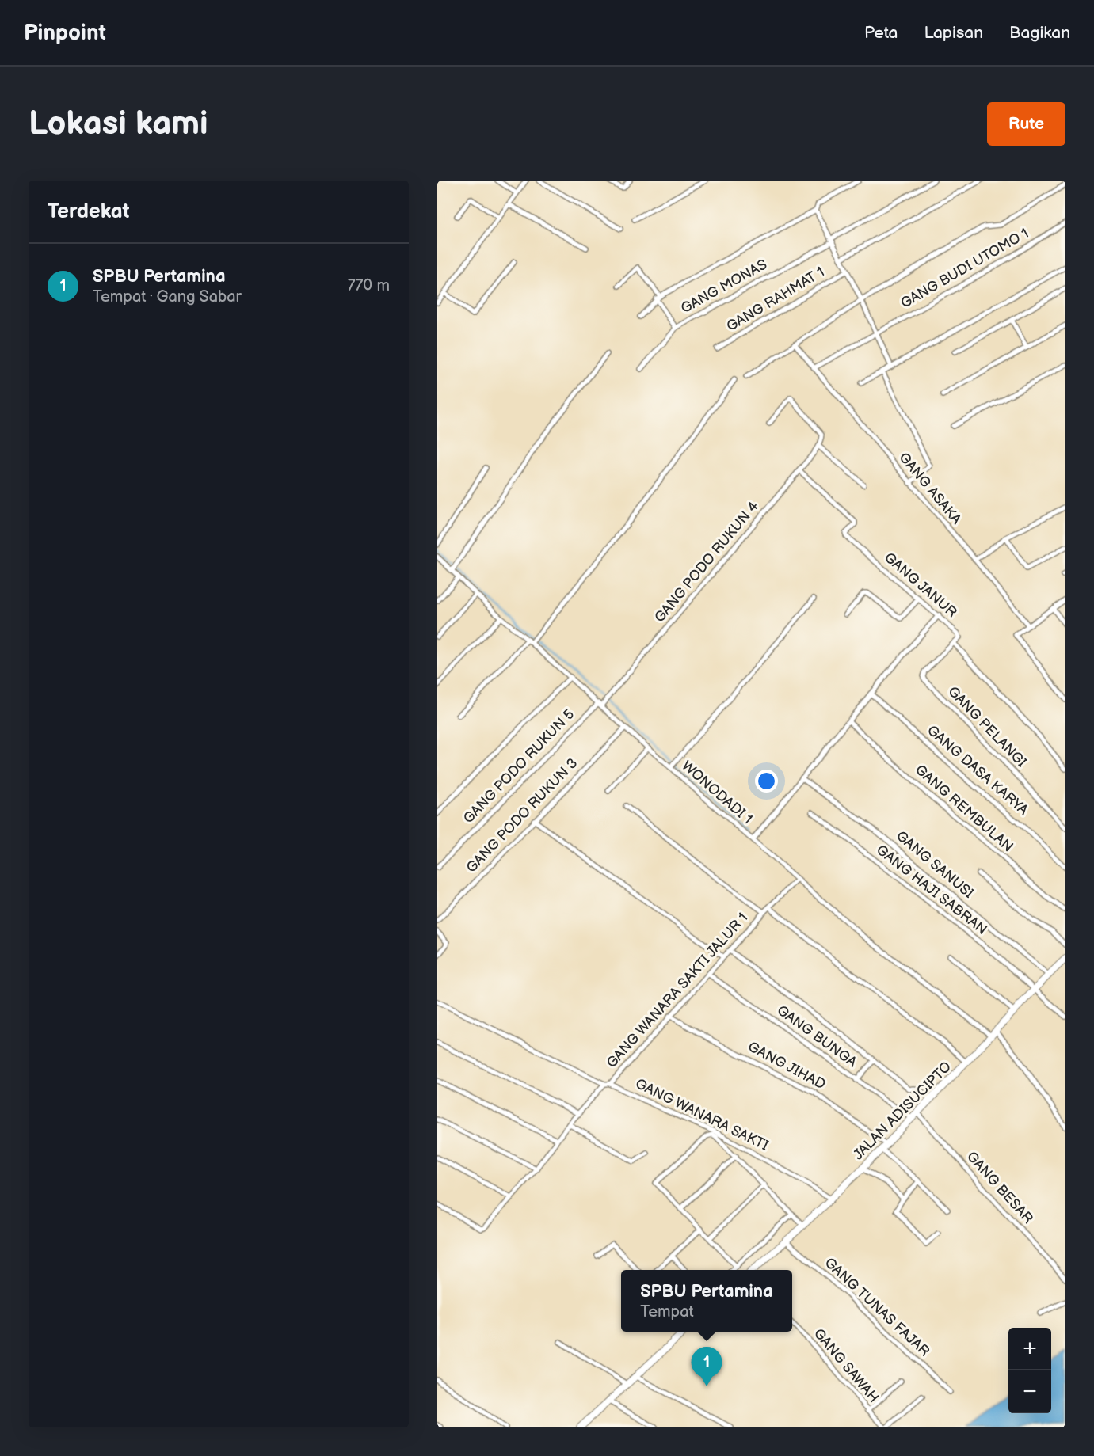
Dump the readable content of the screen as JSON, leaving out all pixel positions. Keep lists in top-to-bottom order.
{
  "streets": {
    "main road": ["JALAN ADISUCIPTO"],
    "street": [
      "GANG BUDI UTOMO 1",
      "GANG MONAS",
      "GANG RAHMAT 1",
      "GANG ASAKA",
      "GANG PODO RUKUN 4",
      "GANG JANUR",
      "GANG PELANGI",
      "GANG PODO RUKUN 5",
      "GANG DASA KARYA",
      "WONODADI 1",
      "GANG REMBULAN",
      "GANG PODO RUKUN 3",
      "GANG SANUSI",
      "GANG HAJI SABRAN",
      "GANG WANARA SAKTI JALUR 1",
      "GANG BUNGA",
      "GANG JIHAD",
      "GANG WANARA SAKTI",
      "GANG BESAR",
      "GANG TUNAS FAJAR",
      "GANG SAWAH"
    ]
  },
  "crossings": [
    ["GANG BUDI UTOMO 1", "GANG ASAKA"],
    ["GANG PODO RUKUN 4", "GANG JANUR"],
    ["GANG PODO RUKUN 4", "GANG PODO RUKUN 5"],
    ["GANG PODO RUKUN 4", "WONODADI 1"],
    ["GANG JANUR", "GANG PELANGI"],
    ["GANG PODO RUKUN 5", "WONODADI 1"],
    ["WONODADI 1", "GANG PODO RUKUN 3"],
    ["WONODADI 1", "GANG WANARA SAKTI JALUR 1"],
    ["WONODADI 1", "JALAN ADISUCIPTO"],
    ["GANG SANUSI", "JALAN ADISUCIPTO"],
    ["GANG HAJI SABRAN", "JALAN ADISUCIPTO"],
    ["GANG WANARA SAKTI JALUR 1", "GANG BUNGA"],
    ["GANG WANARA SAKTI JALUR 1", "GANG JIHAD"],
    ["GANG WANARA SAKTI JALUR 1", "GANG WANARA SAKTI"],
    ["GANG BUNGA", "JALAN ADISUCIPTO"],
    ["GANG JIHAD", "JALAN ADISUCIPTO"],
    ["JALAN ADISUCIPTO", "GANG WANARA SAKTI"],
    ["JALAN ADISUCIPTO", "GANG BESAR"],
    ["JALAN ADISUCIPTO", "GANG TUNAS FAJAR"]
  ],
  "page": {
    "header": "Pinpoint",
    "nav": ["Peta", "Lapisan", "Bagikan"],
    "buttons": "Rute",
    "title": "Lokasi kami",
    "heading": "Terdekat",
    "list": [
      {
        "mark": "1",
        "name": "SPBU Pertamina",
        "note": "Tempat · Gang Sabar",
        "value": "770 m"
      }
    ],
    "popup": ["SPBU Pertamina", "Tempat"],
    "map_buttons": ["+", "−"],
    "pins": "1"
  }
}
